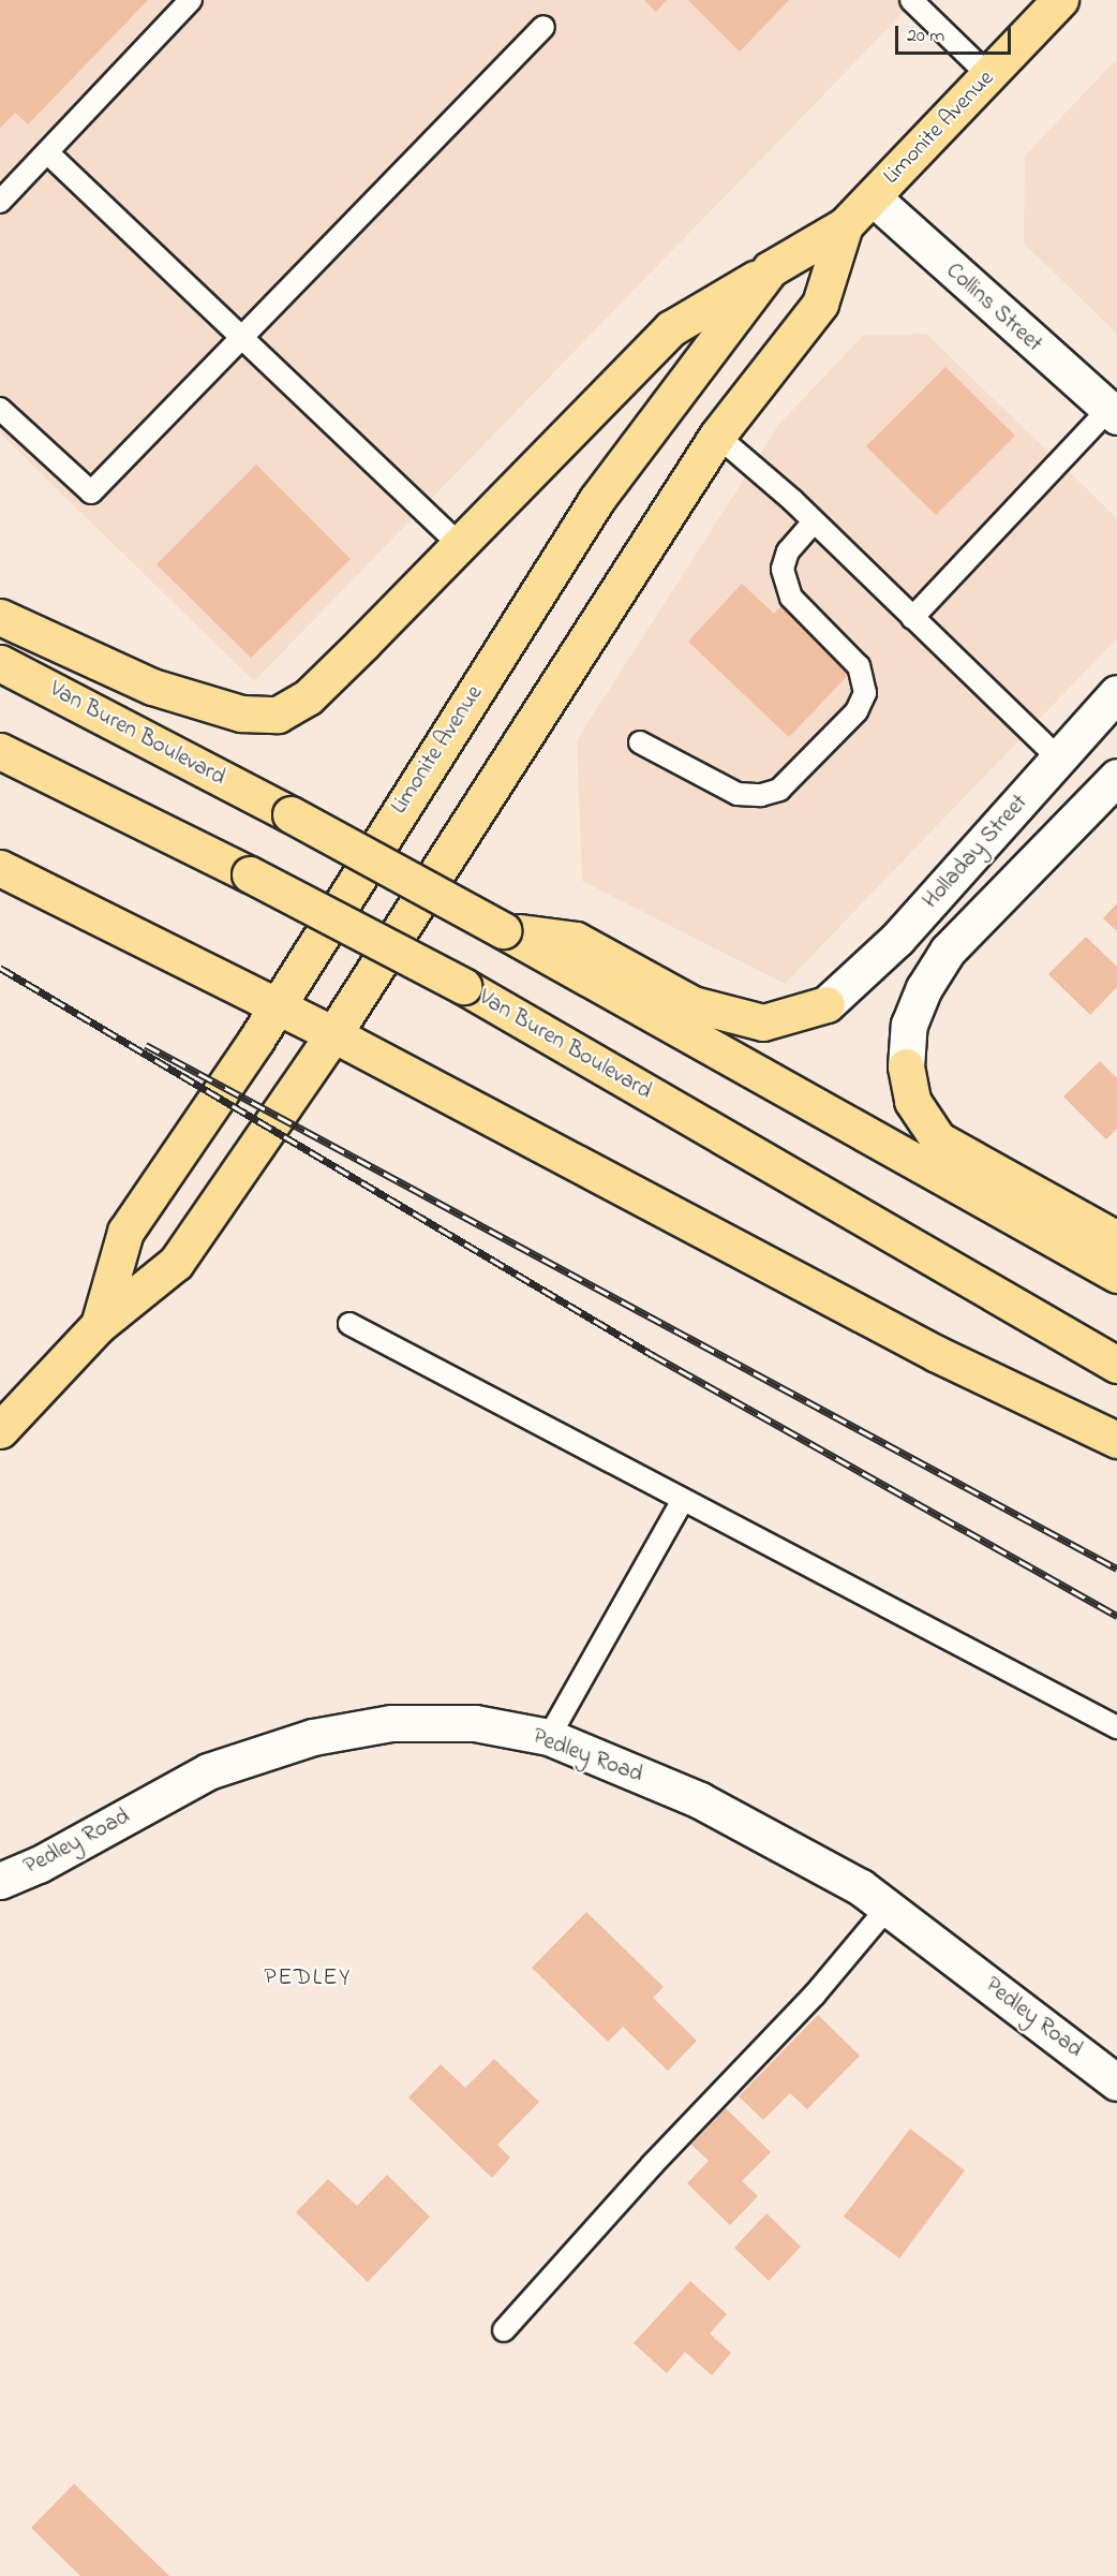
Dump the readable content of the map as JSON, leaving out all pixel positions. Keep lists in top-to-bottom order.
{
  "streets": {
    "main road": ["Limonite Avenue", "Van Buren Boulevard"],
    "street": ["Collins Street", "Holladay Street", "Pedley Road"]
  },
  "crossings": [
    ["Limonite Avenue", "Collins Street"]
  ],
  "districts": ["PEDLEY"],
  "scale_bar": "20 m"
}
